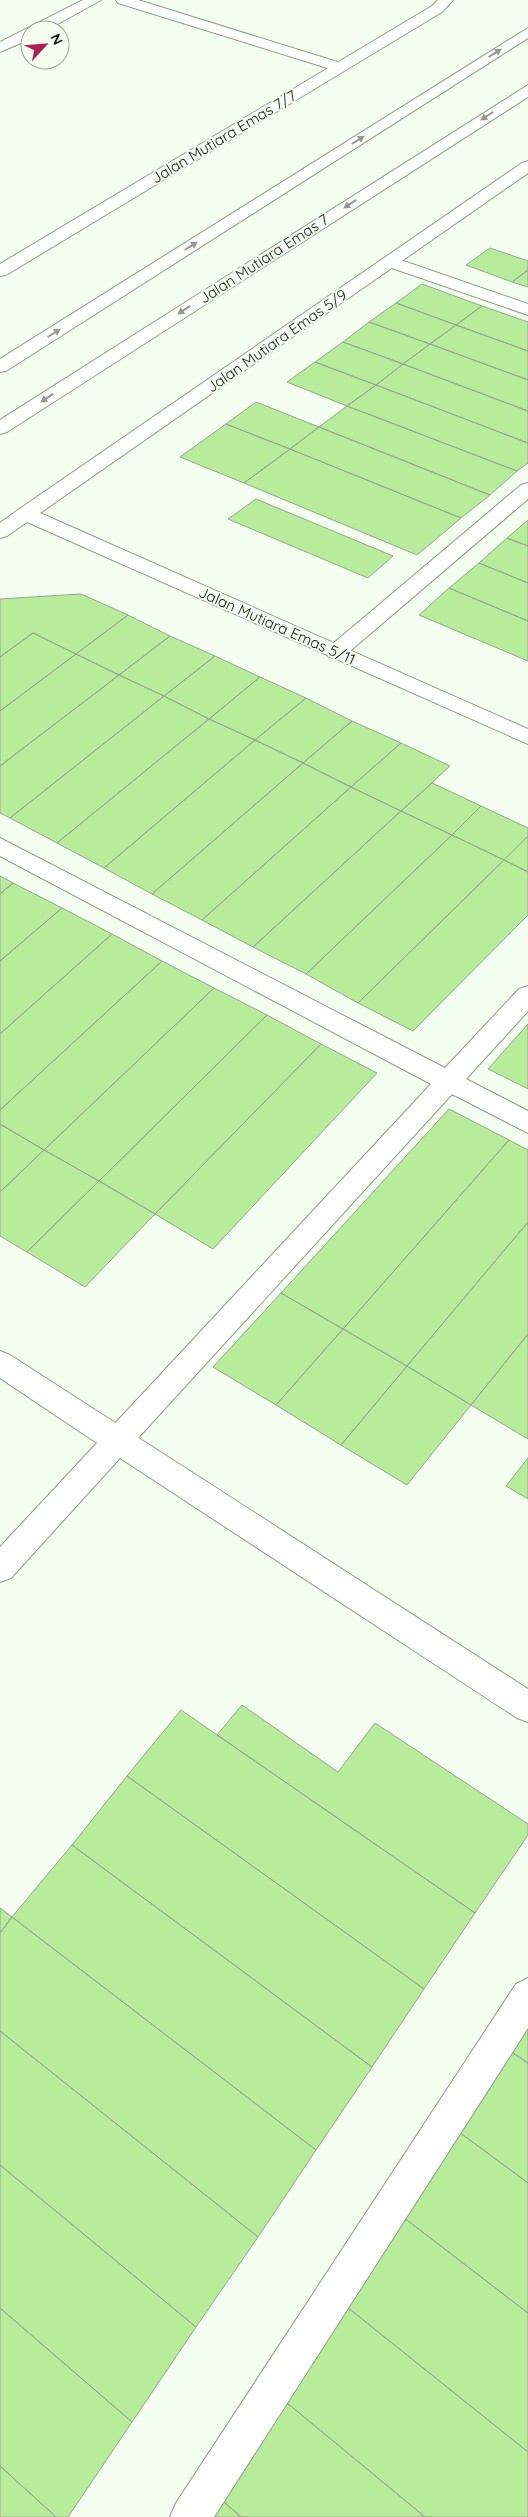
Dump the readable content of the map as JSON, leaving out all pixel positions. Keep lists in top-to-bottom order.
{
  "streets": {
    "street": [
      "Jalan Mutiara Emas 7/7",
      "Jalan Mutiara Emas 7",
      "Jalan Mutiara Emas 5/9",
      "Jalan Mutiara Emas 5/11"
    ]
  },
  "crossings": [
    ["Jalan Mutiara Emas 5/9", "Jalan Mutiara Emas 5/11"]
  ],
  "north": "top right"
}
